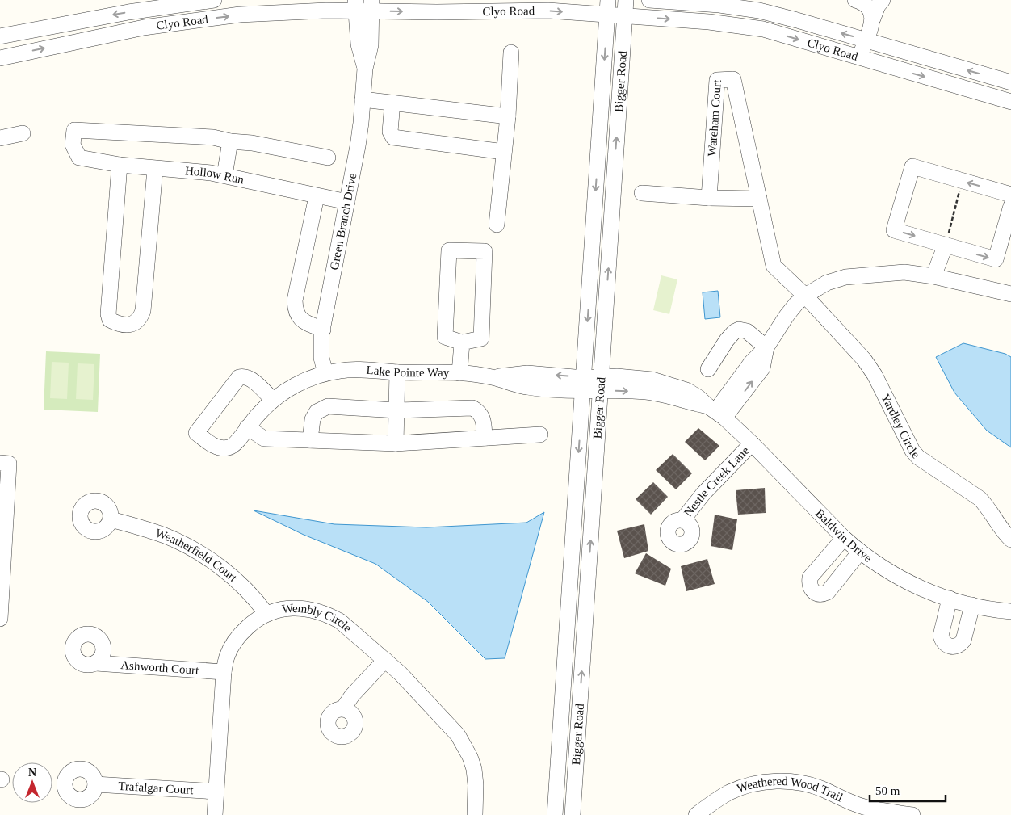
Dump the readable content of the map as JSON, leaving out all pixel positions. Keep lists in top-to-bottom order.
{
  "streets": {
    "street": [
      "Clyo Road",
      "Bigger Road",
      "Wareham Court",
      "Hollow Run",
      "Green Branch Drive",
      "Lake Pointe Way",
      "Yardley Circle",
      "Nestle Creek Lane",
      "Baldwin Drive",
      "Weatherfield Court",
      "Wembly Circle",
      "Ashworth Court",
      "Trafalgar Court",
      "Weathered Wood Trail"
    ]
  },
  "crossings": [
    ["Clyo Road", "Bigger Road"],
    ["Clyo Road", "Green Branch Drive"],
    ["Bigger Road", "Lake Pointe Way"],
    ["Wareham Court", "Yardley Circle"],
    ["Hollow Run", "Green Branch Drive"],
    ["Green Branch Drive", "Lake Pointe Way"],
    ["Nestle Creek Lane", "Baldwin Drive"],
    ["Weatherfield Court", "Wembly Circle"],
    ["Wembly Circle", "Ashworth Court"],
    ["Wembly Circle", "Trafalgar Court"]
  ],
  "scale_bar": "50 m",
  "north": "top"
}
